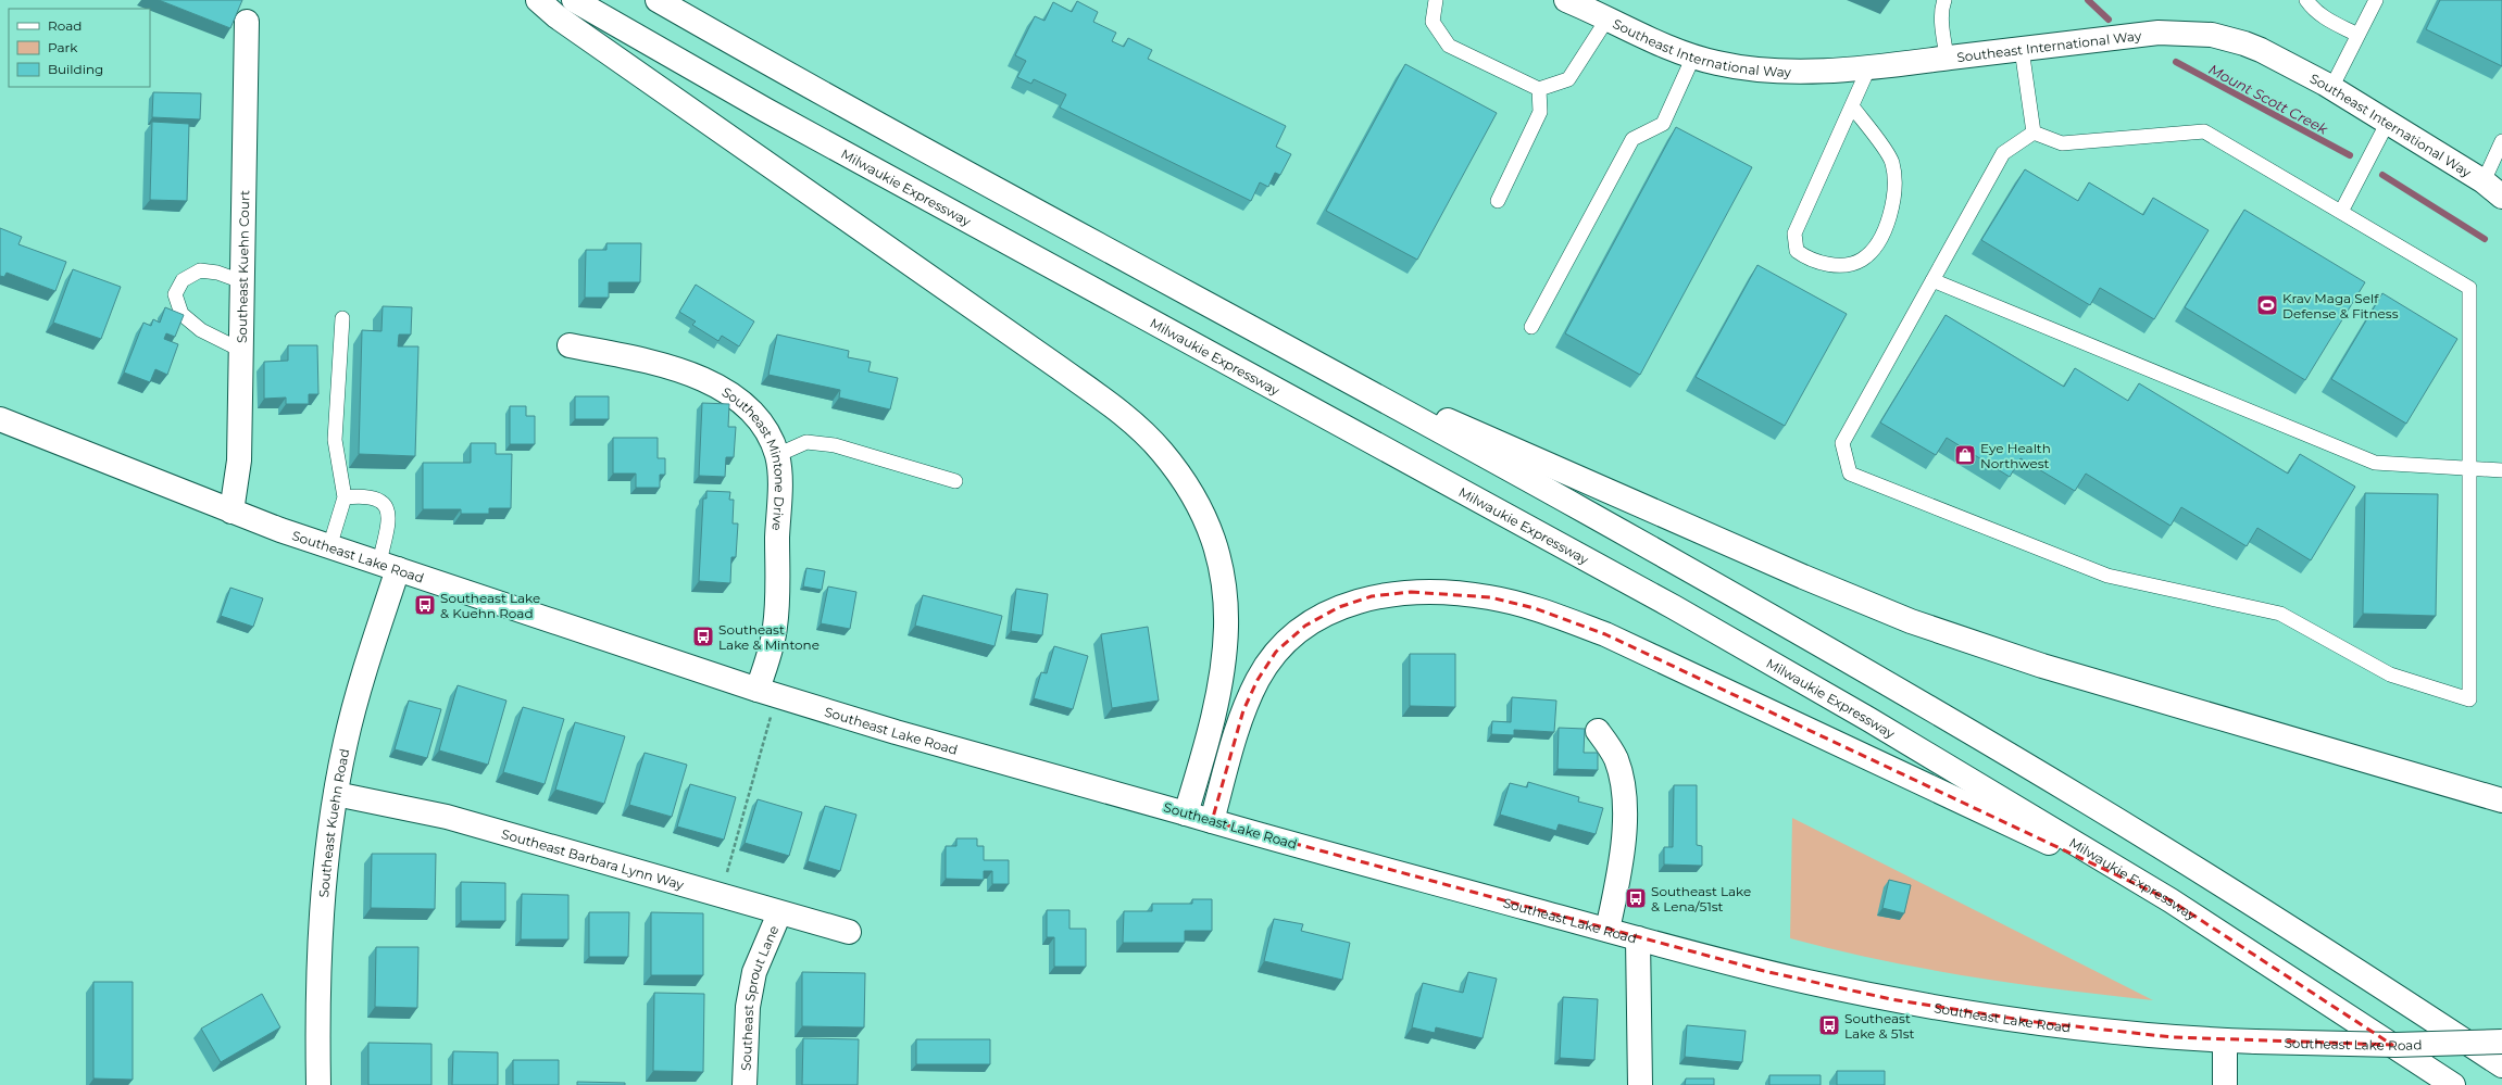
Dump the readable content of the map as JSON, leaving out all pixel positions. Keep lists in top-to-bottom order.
{
  "streets": {
    "main road": [
      "Southeast International Way",
      "Milwaukie Expressway",
      "Southeast Kuehn Court",
      "Southeast Mintone Drive",
      "Southeast Lake Road",
      "Southeast Kuehn Road",
      "Southeast Barbara Lynn Way",
      "Southeast Sprout Lane"
    ]
  },
  "crossings": [
    ["Southeast Kuehn Court", "Southeast Lake Road"],
    ["Southeast Mintone Drive", "Southeast Lake Road"],
    ["Southeast Lake Road", "Southeast Kuehn Road"],
    ["Southeast Kuehn Road", "Southeast Barbara Lynn Way"],
    ["Southeast Barbara Lynn Way", "Southeast Sprout Lane"]
  ],
  "water": ["Mount Scott Creek"],
  "places": {
    "sports": ["Krav Maga Self Defense & Fitness"],
    "shop": ["Eye Health Northwest"],
    "bus stop": [
      "Southeast Lake & Kuehn Road",
      "Southeast Lake & Mintone",
      "Southeast Lake & Lena/51st",
      "Southeast Lake & 51st"
    ]
  },
  "legend": ["Road", "Park", "Building"]
}
